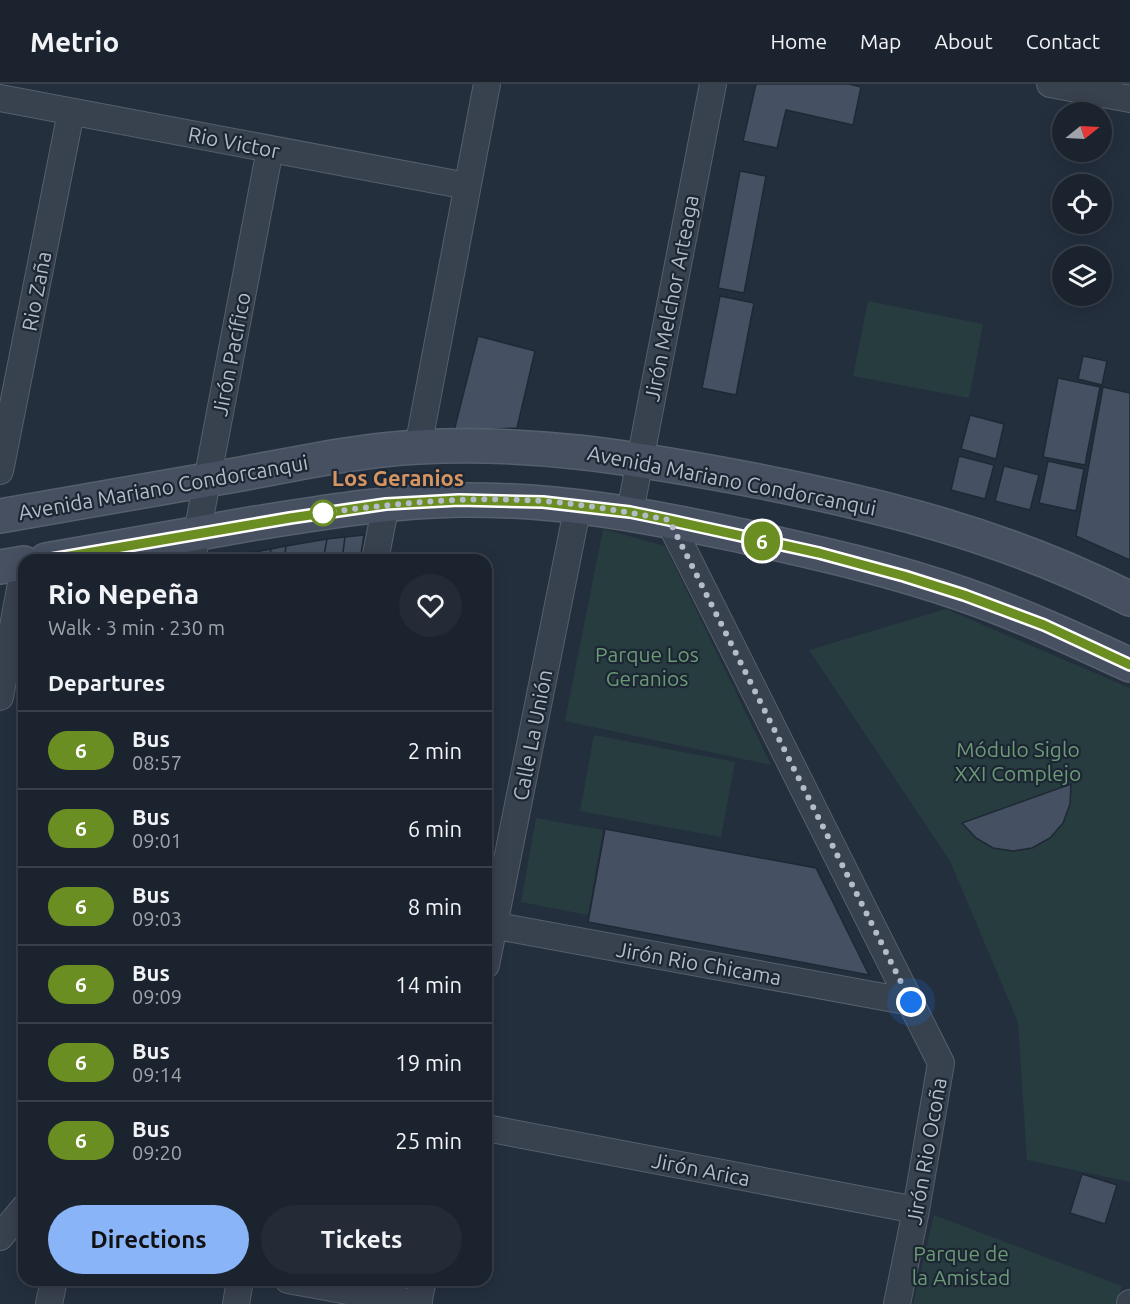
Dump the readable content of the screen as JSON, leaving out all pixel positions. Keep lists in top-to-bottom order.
{
  "streets": {
    "main road": ["Avenida Mariano Condorcanqui"],
    "street": [
      "Rio Victor",
      "Rio Zaña",
      "Jirón Melchor Arteaga",
      "Jirón Pacífico",
      "Calle La Unión",
      "Jirón Rio Chicama",
      "Jirón Rio Ocoña",
      "Jirón Arica"
    ]
  },
  "crossings": [
    ["Rio Victor", "Rio Zaña"],
    ["Rio Victor", "Jirón Pacífico"],
    ["Jirón Melchor Arteaga", "Avenida Mariano Condorcanqui"],
    ["Jirón Pacífico", "Avenida Mariano Condorcanqui"],
    ["Jirón Rio Chicama", "Jirón Rio Ocoña"],
    ["Jirón Rio Ocoña", "Jirón Arica"]
  ],
  "districts": ["Los Geranios"],
  "parks": ["Parque Los Geranios", "Módulo Siglo XXI Complejo", "Parque de la Amistad"],
  "lines": ["bus line 6"],
  "north": "right",
  "page": {
    "header": "Metrio",
    "nav": [
      "Home",
      "Map",
      "About",
      "Contact"
    ],
    "on_map": "6",
    "heading": [
      ["Rio Nepeña", "Walk · 3 min · 230 m"],
      "Departures"
    ],
    "list": [
      {
        "mark": "6",
        "name": "Bus",
        "note": "08:57",
        "value": "2 min"
      },
      {
        "mark": "6",
        "name": "Bus",
        "note": "09:01",
        "value": "6 min"
      },
      {
        "mark": "6",
        "name": "Bus",
        "note": "09:03",
        "value": "8 min"
      },
      {
        "mark": "6",
        "name": "Bus",
        "note": "09:09",
        "value": "14 min"
      },
      {
        "mark": "6",
        "name": "Bus",
        "note": "09:14",
        "value": "19 min"
      },
      {
        "mark": "6",
        "name": "Bus",
        "note": "09:20",
        "value": "25 min"
      }
    ],
    "buttons": ["Directions", "Tickets"]
  }
}
